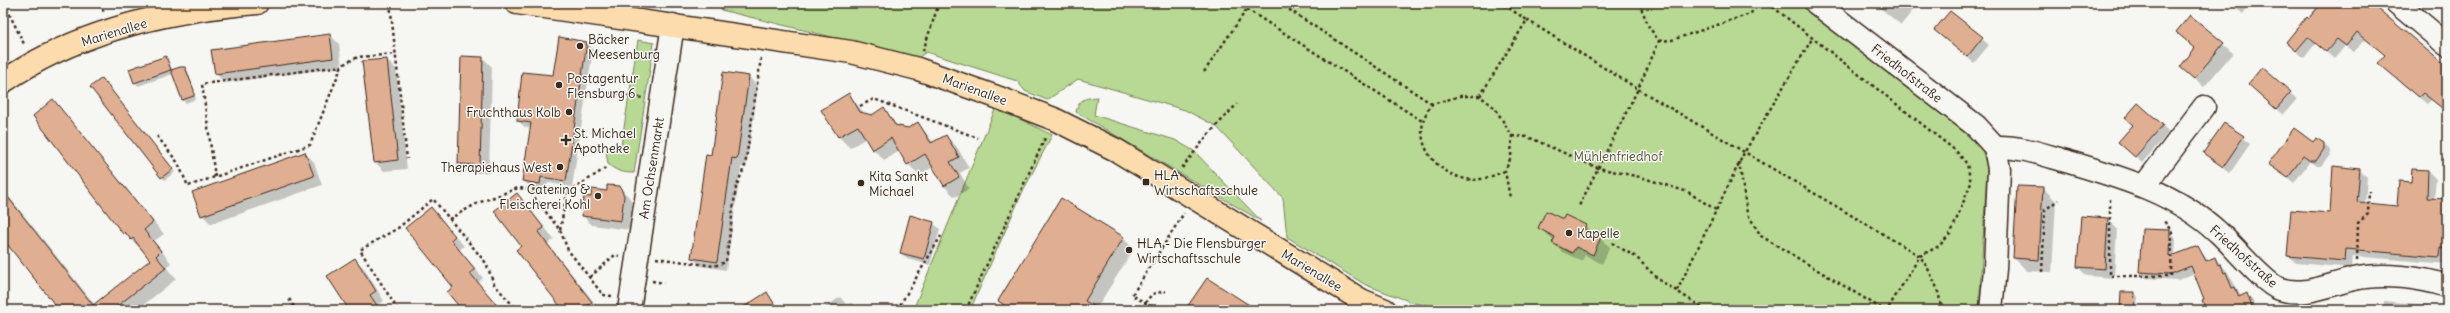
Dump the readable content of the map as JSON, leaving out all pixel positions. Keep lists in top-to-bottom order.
{
  "streets": {
    "main road": ["Marienallee"],
    "street": ["Friedhofstraße", "Am Ochsenmarkt"]
  },
  "crossings": [
    ["Marienallee", "Am Ochsenmarkt"]
  ],
  "parks": ["Mühlenfriedhof"],
  "places": {
    "other": [
      "Bäcker Meesenburg",
      "Postagentur Flensburg 6",
      "Fruchthaus Kolb",
      "Therapiehaus West",
      "Kita Sankt Michael",
      "Catering & Fleischerei Kohl",
      "Kapelle",
      "HLA - Die Flensburger Wirtschaftsschule"
    ],
    "health": ["St. Michael Apotheke"],
    "transit": ["HLA Wirtschaftsschule"]
  }
}
